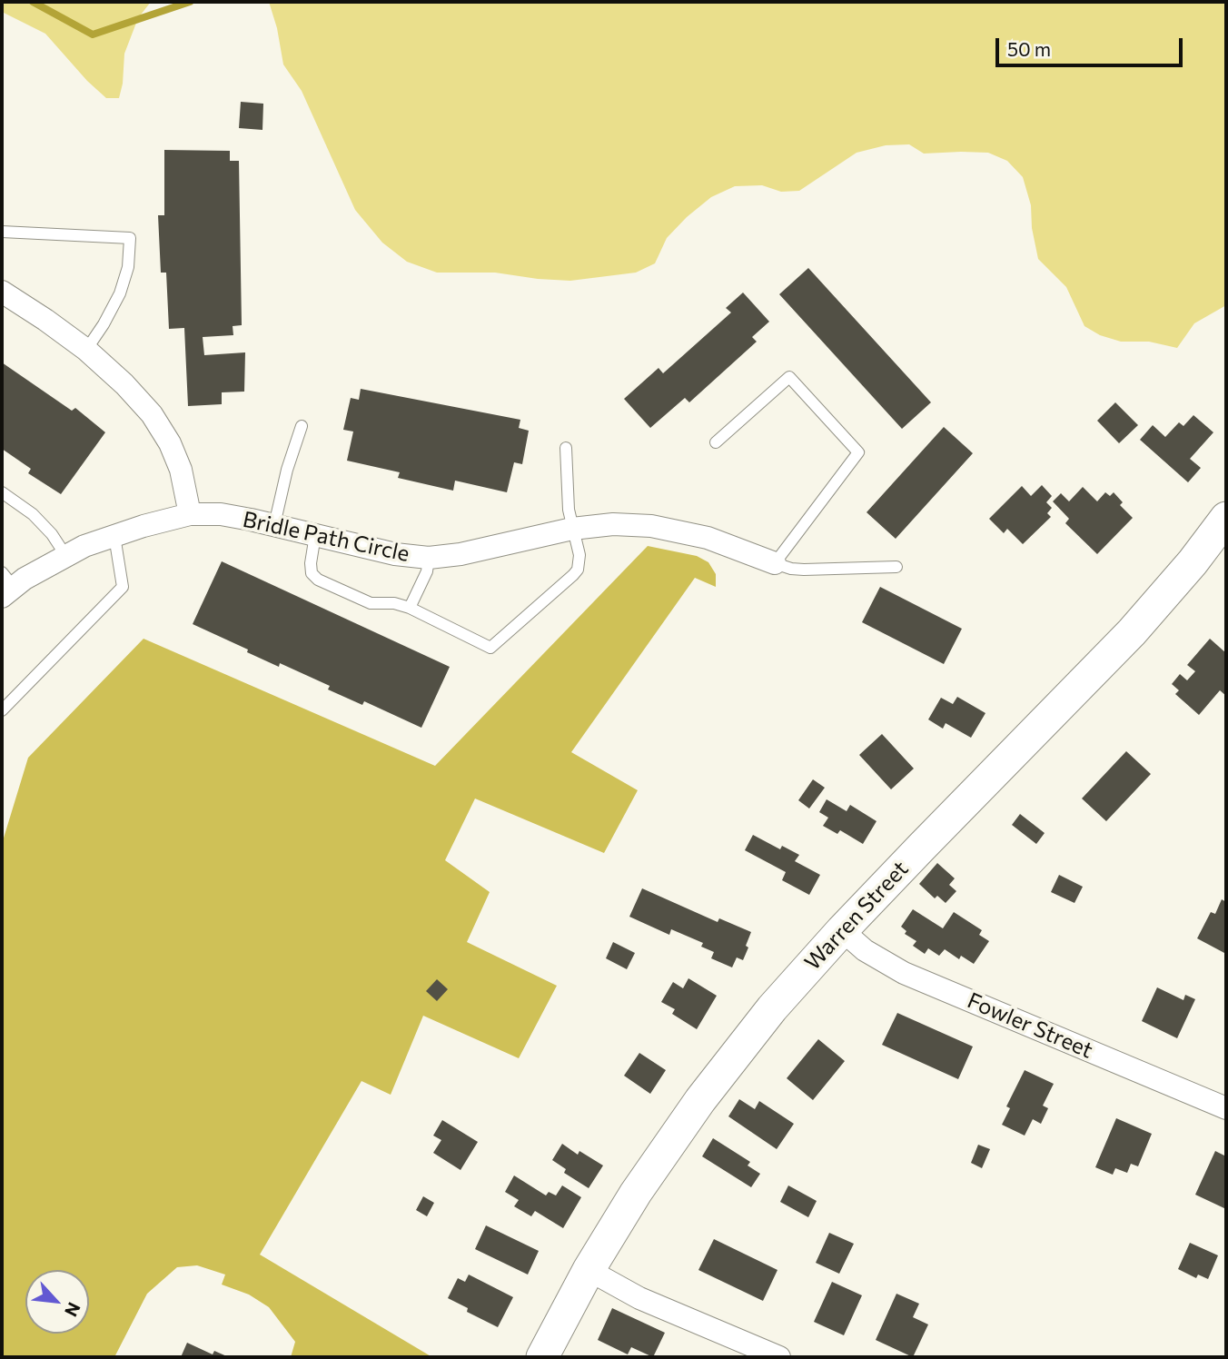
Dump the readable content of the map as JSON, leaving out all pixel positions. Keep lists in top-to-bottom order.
{
  "streets": {
    "main road": ["Warren Street"],
    "street": ["Bridle Path Circle", "Fowler Street"]
  },
  "crossings": [
    ["Warren Street", "Fowler Street"]
  ],
  "scale_bar": "50 m",
  "north": "bottom right"
}
